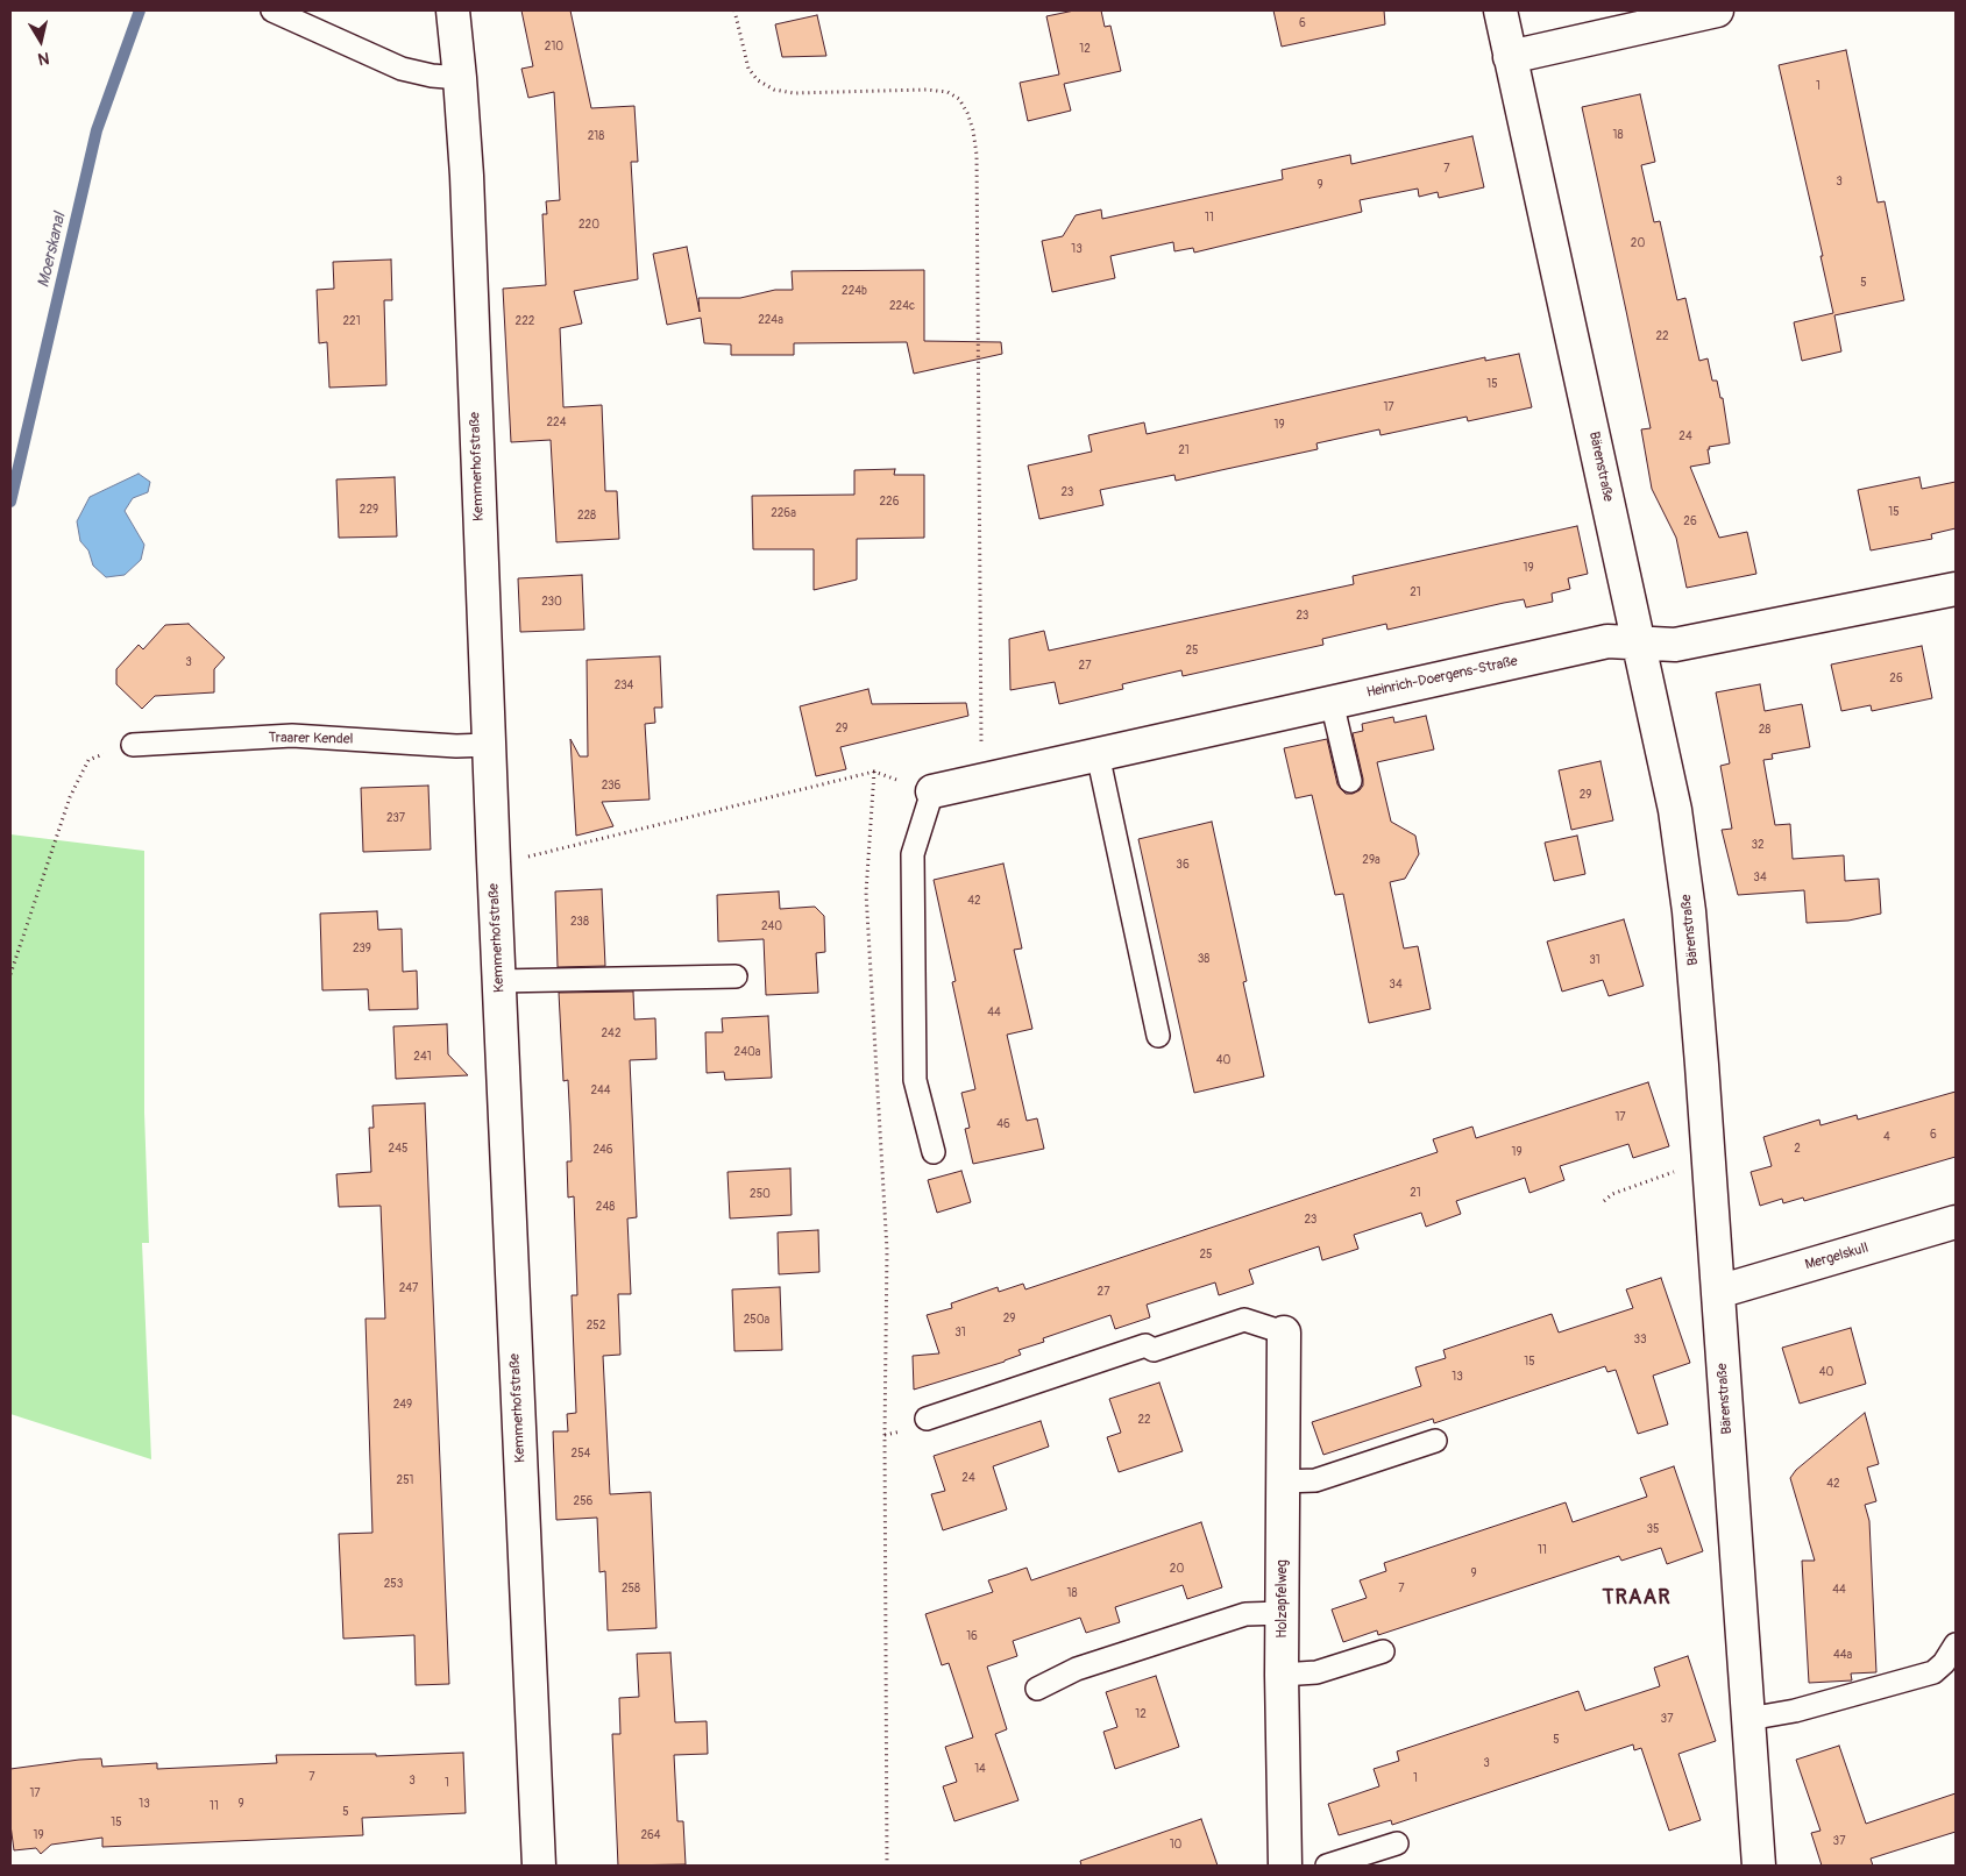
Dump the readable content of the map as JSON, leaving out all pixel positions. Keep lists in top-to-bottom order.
{
  "streets": {
    "street": [
      "Kemmerhofstraße",
      "Bärenstraße",
      "Heinrich-Doergens-Straße",
      "Mergelskull",
      "Holzapfelweg"
    ],
    "lane": ["Traarer Kendel"]
  },
  "crossings": [
    ["Kemmerhofstraße", "Traarer Kendel"],
    ["Bärenstraße", "Heinrich-Doergens-Straße"],
    ["Bärenstraße", "Mergelskull"]
  ],
  "districts": ["TRAAR"],
  "water": ["Moerskanal"],
  "house_numbers": [
    "6",
    "210",
    "12",
    "1",
    "18",
    "218",
    "7",
    "3",
    "9",
    "11",
    "220",
    "20",
    "13",
    "5",
    "224b",
    "224c",
    "224a",
    "221",
    "222",
    "22",
    "15",
    "17",
    "224",
    "19",
    "24",
    "21",
    "23",
    "226",
    "229",
    "15",
    "226a",
    "228",
    "26",
    "19",
    "21",
    "230",
    "23",
    "25",
    "3",
    "27",
    "26",
    "234",
    "29",
    "28",
    "236",
    "29",
    "237",
    "32",
    "29a",
    "36",
    "34",
    "42",
    "238",
    "240",
    "239",
    "38",
    "31",
    "34",
    "44",
    "242",
    "240a",
    "241",
    "40",
    "244",
    "17",
    "46",
    "6",
    "4",
    "245",
    "2",
    "246",
    "19",
    "21",
    "250",
    "248",
    "23",
    "25",
    "247",
    "27",
    "29",
    "250a",
    "252",
    "31",
    "33",
    "15",
    "40",
    "13",
    "249",
    "22",
    "254",
    "24",
    "251",
    "42",
    "256",
    "35",
    "11",
    "20",
    "9",
    "253",
    "258",
    "7",
    "44",
    "18",
    "16",
    "44a",
    "12",
    "37",
    "5",
    "3",
    "14",
    "7",
    "1",
    "3",
    "1",
    "17",
    "13",
    "9",
    "11",
    "5",
    "15",
    "19",
    "264",
    "37",
    "10"
  ],
  "north": "bottom"
}
